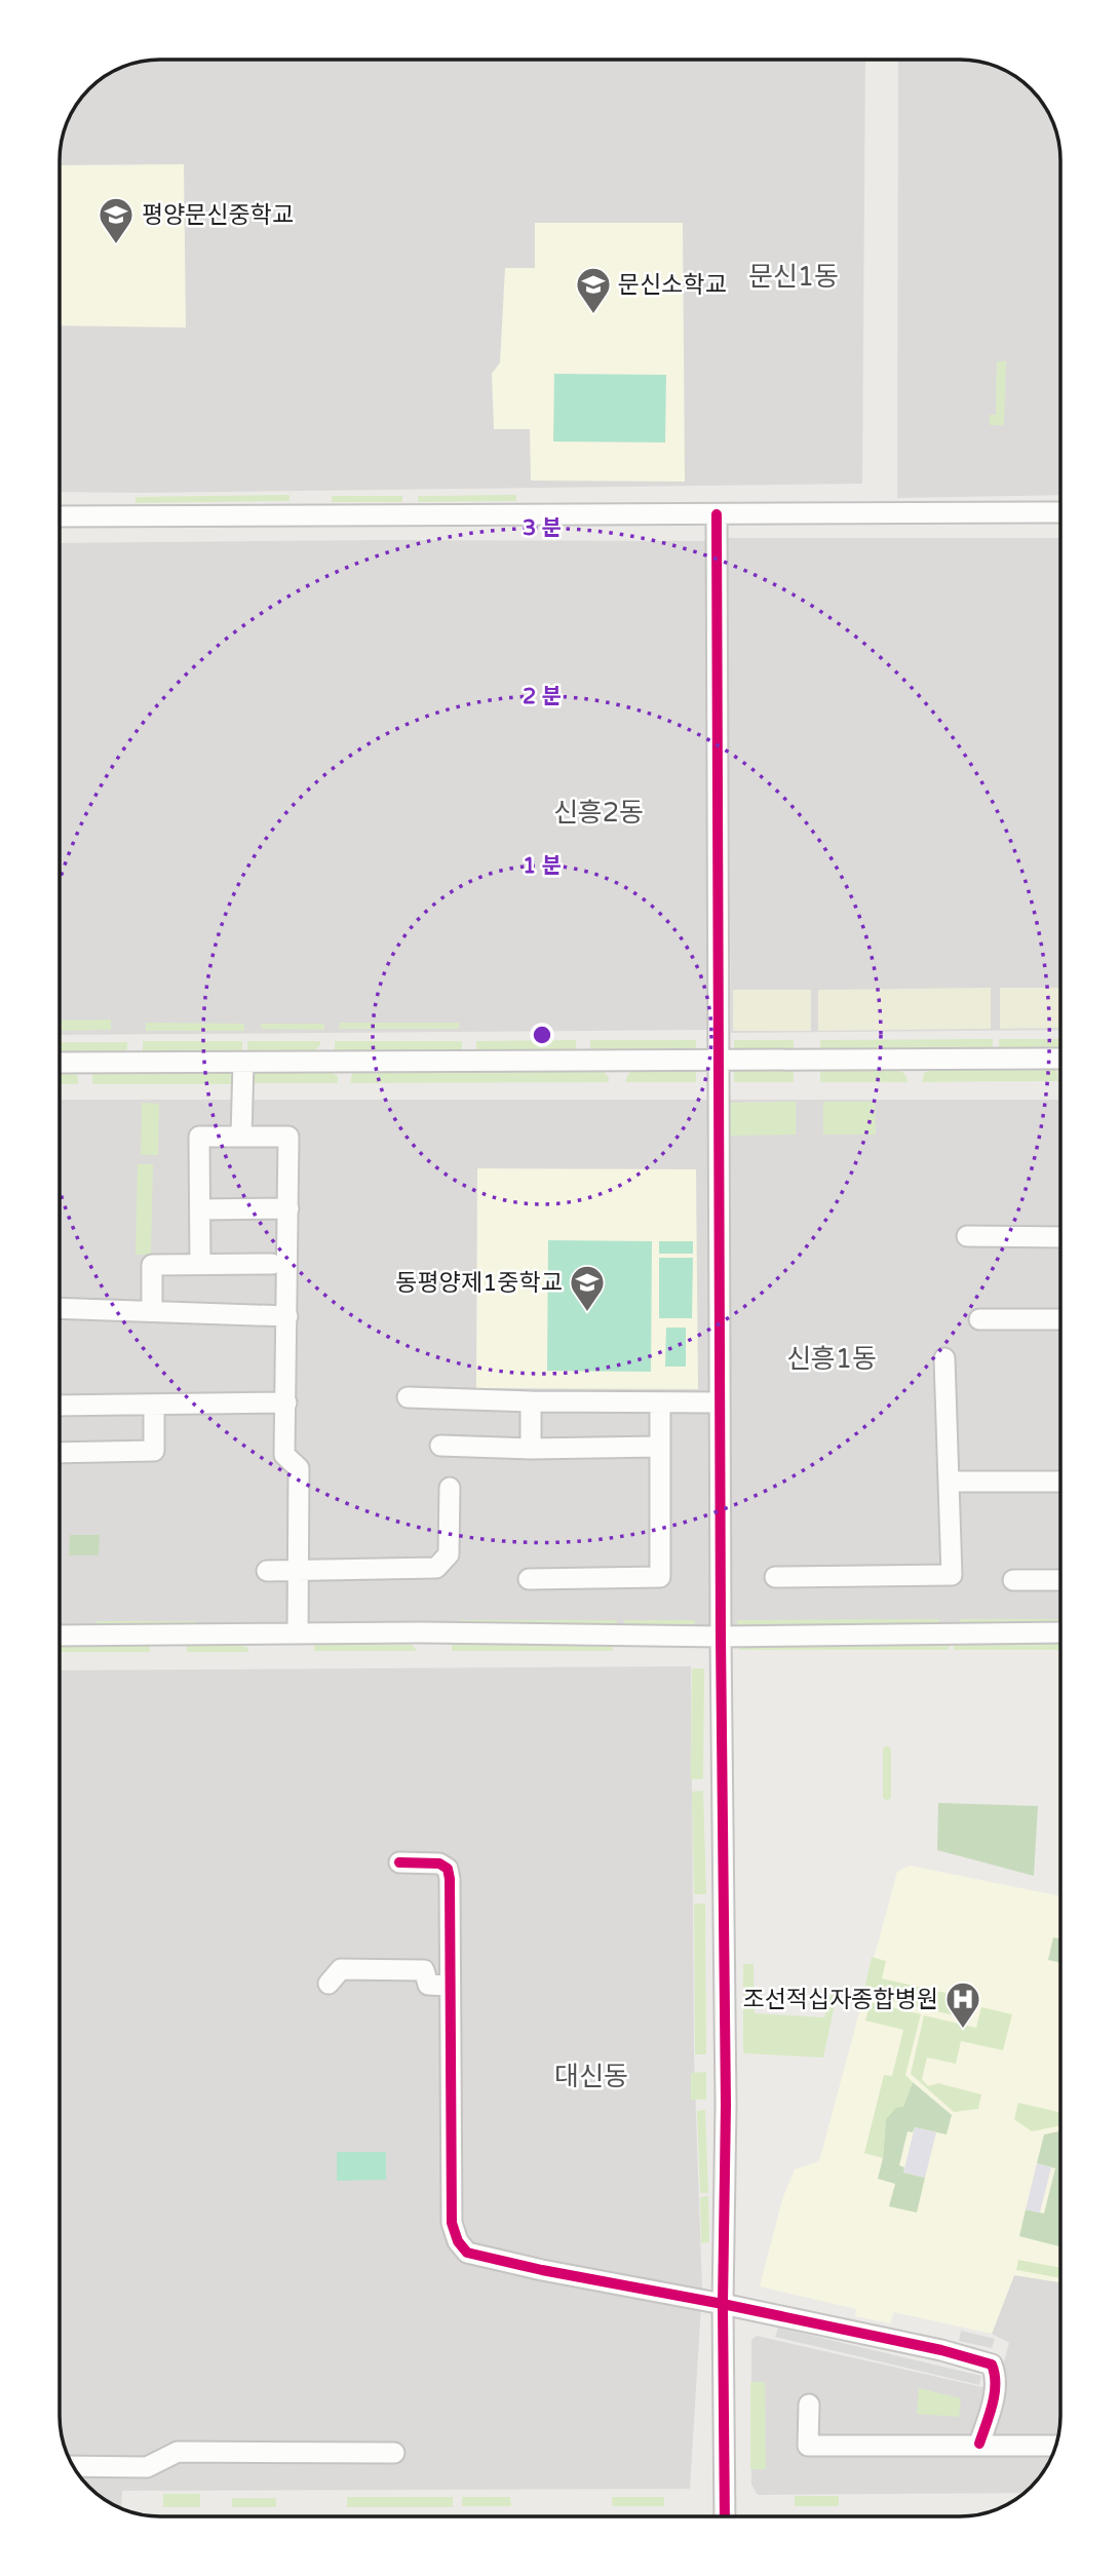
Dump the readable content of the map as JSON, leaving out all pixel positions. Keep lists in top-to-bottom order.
{
  "districts": [
    "문신1동",
    "신흥2동",
    "신흥1동",
    "대신동"
  ],
  "places": {
    "school or university": ["평양문신중학교", "문신소학교", "동평양제1중학교"],
    "hospital": ["조선적십자종합병원"]
  },
  "rings": ["3 분", "2 분", "1 분"]
}
